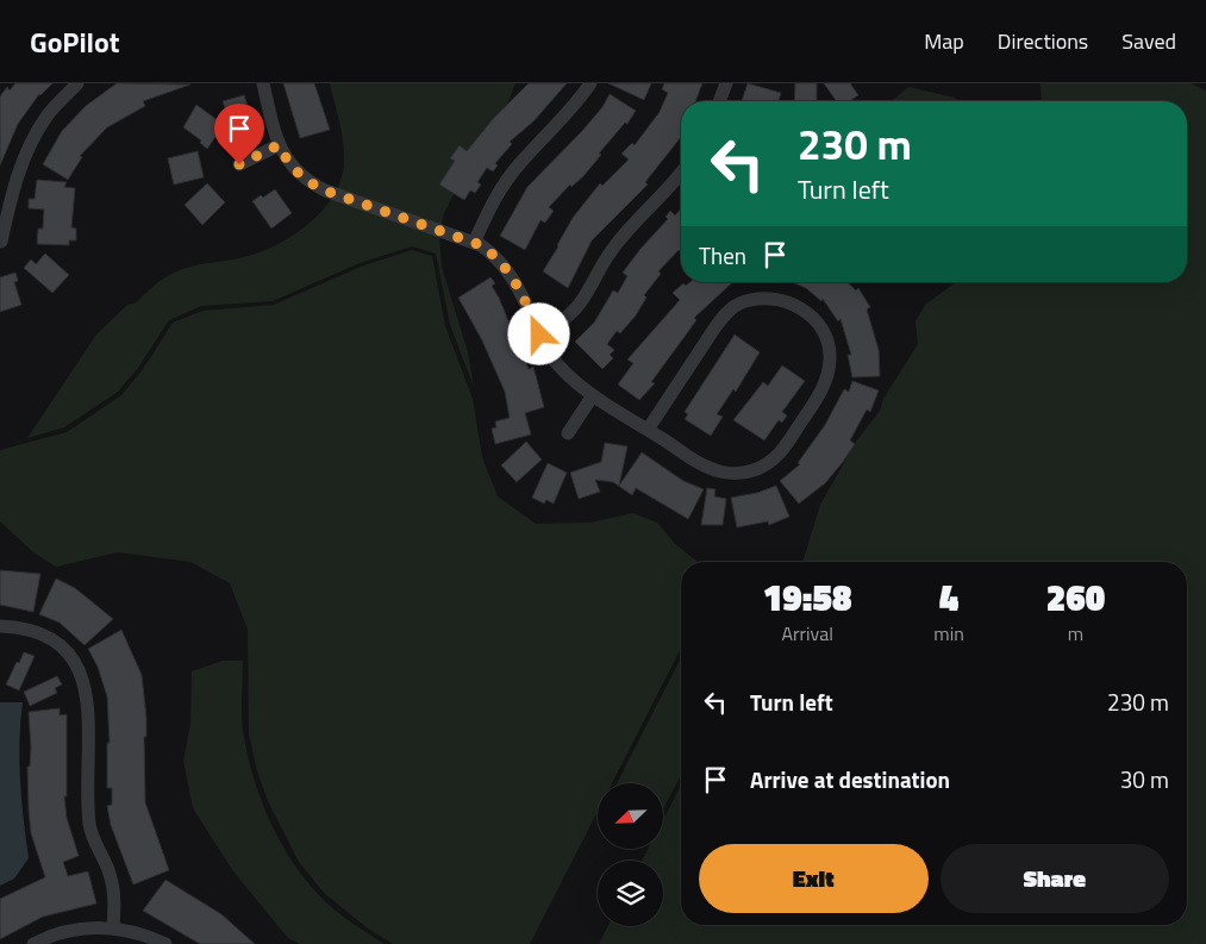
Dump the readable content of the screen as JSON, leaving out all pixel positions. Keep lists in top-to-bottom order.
{
  "north": "bottom left",
  "page": {
    "header": "GoPilot",
    "nav": ["Map", "Directions", "Saved"],
    "turn": ["230 m", "Turn left"],
    "then": "Then",
    "eta": [
      "19:58",
      "Arrival",
      "4",
      "min",
      "260",
      "m"
    ],
    "list": [
      {
        "name": "Turn left",
        "value": "230 m"
      },
      {
        "name": "Arrive at destination",
        "value": "30 m"
      }
    ],
    "buttons": ["Exit", "Share"]
  }
}
